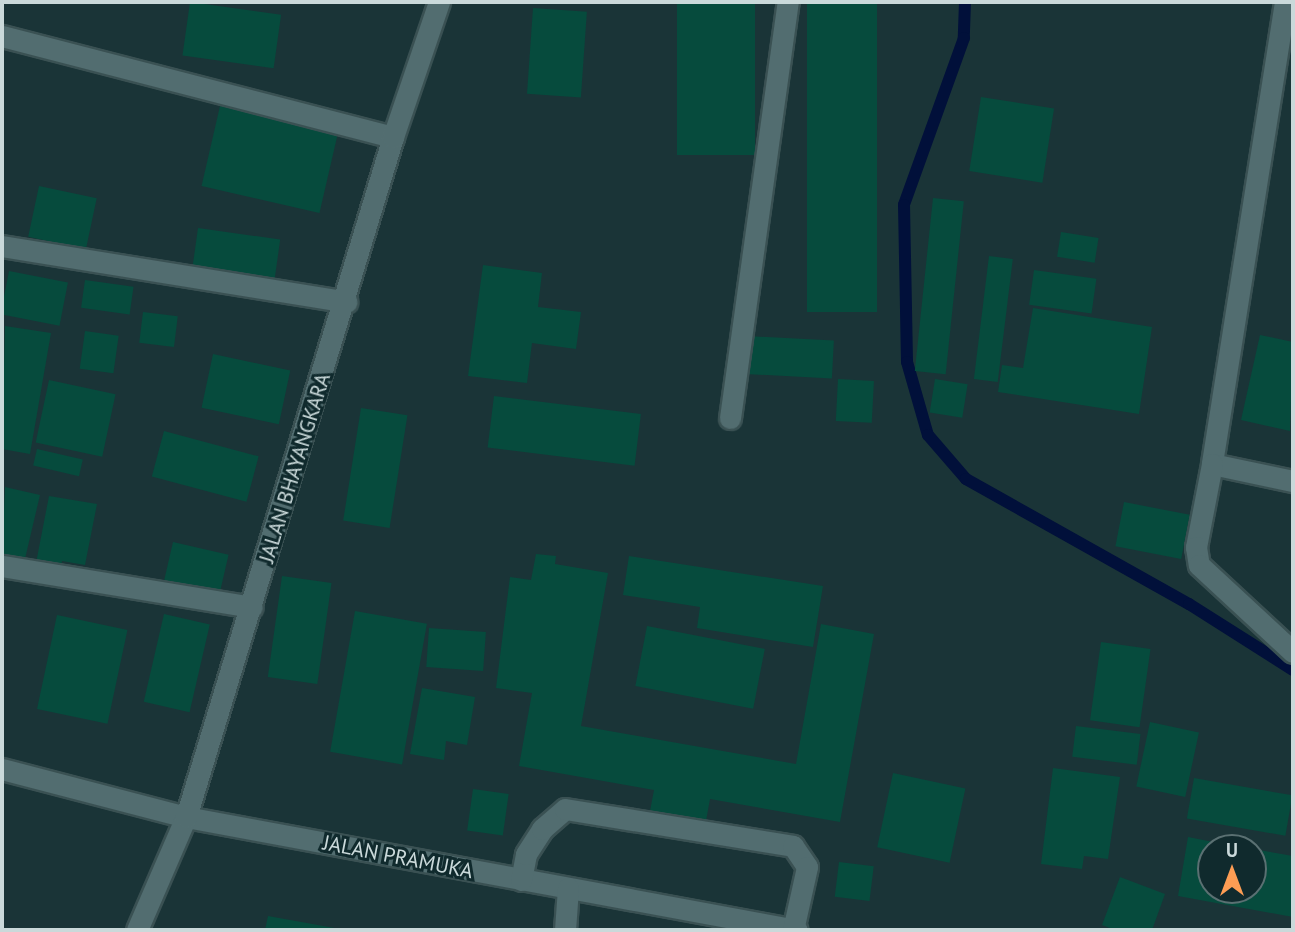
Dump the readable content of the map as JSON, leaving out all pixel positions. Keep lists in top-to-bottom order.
{
  "streets": {
    "street": ["JALAN BHAYANGKARA", "JALAN PRAMUKA"]
  },
  "crossings": [
    ["JALAN BHAYANGKARA", "JALAN PRAMUKA"]
  ],
  "north": "top"
}
